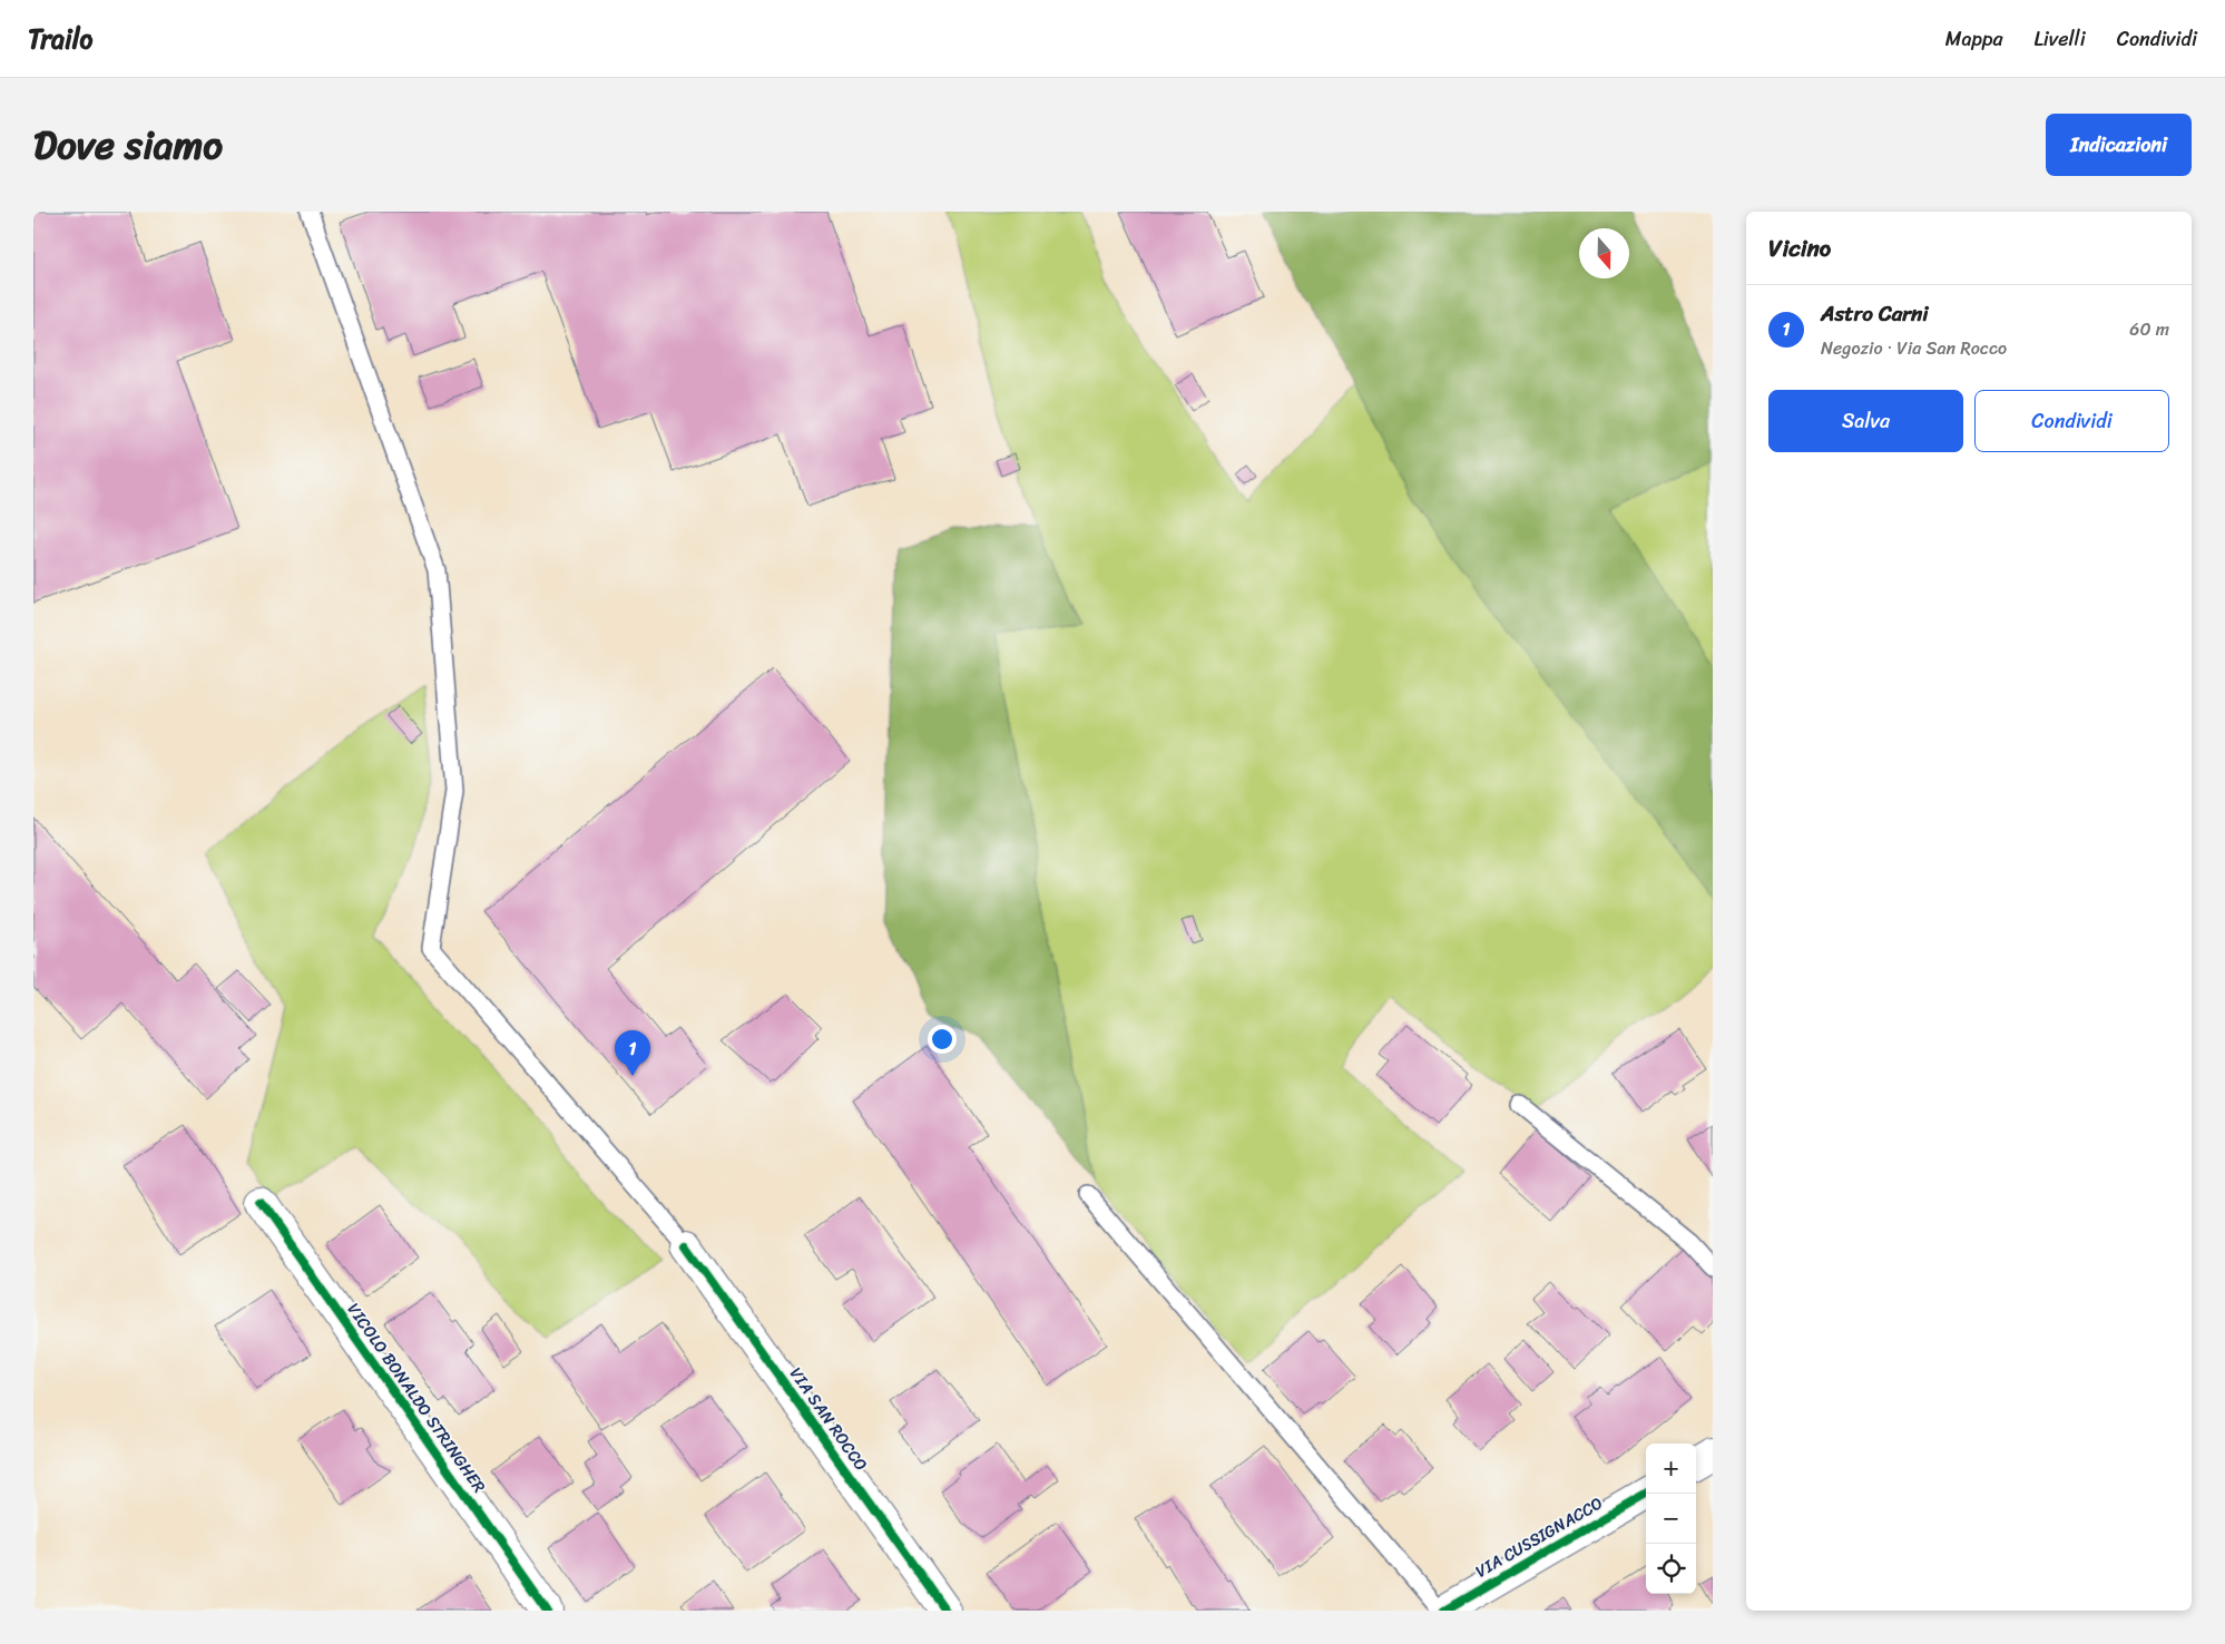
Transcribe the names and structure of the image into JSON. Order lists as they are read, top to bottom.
{
  "streets": {
    "street": ["VICOLO BONALDO STRINGHER", "VIA SAN ROCCO", "VIA CUSSIGNACCO"]
  },
  "north": "bottom",
  "page": {
    "header": "Trailo",
    "nav": ["Mappa", "Livelli", "Condividi"],
    "title": "Dove siamo",
    "buttons": [
      "Indicazioni",
      ["Salva", "Condividi"]
    ],
    "heading": "Vicino",
    "list": [
      {
        "mark": "1",
        "name": "Astro Carni",
        "note": "Negozio · Via San Rocco",
        "value": "60 m"
      }
    ],
    "pins": "1",
    "map_buttons": ["+", "−"]
  }
}
